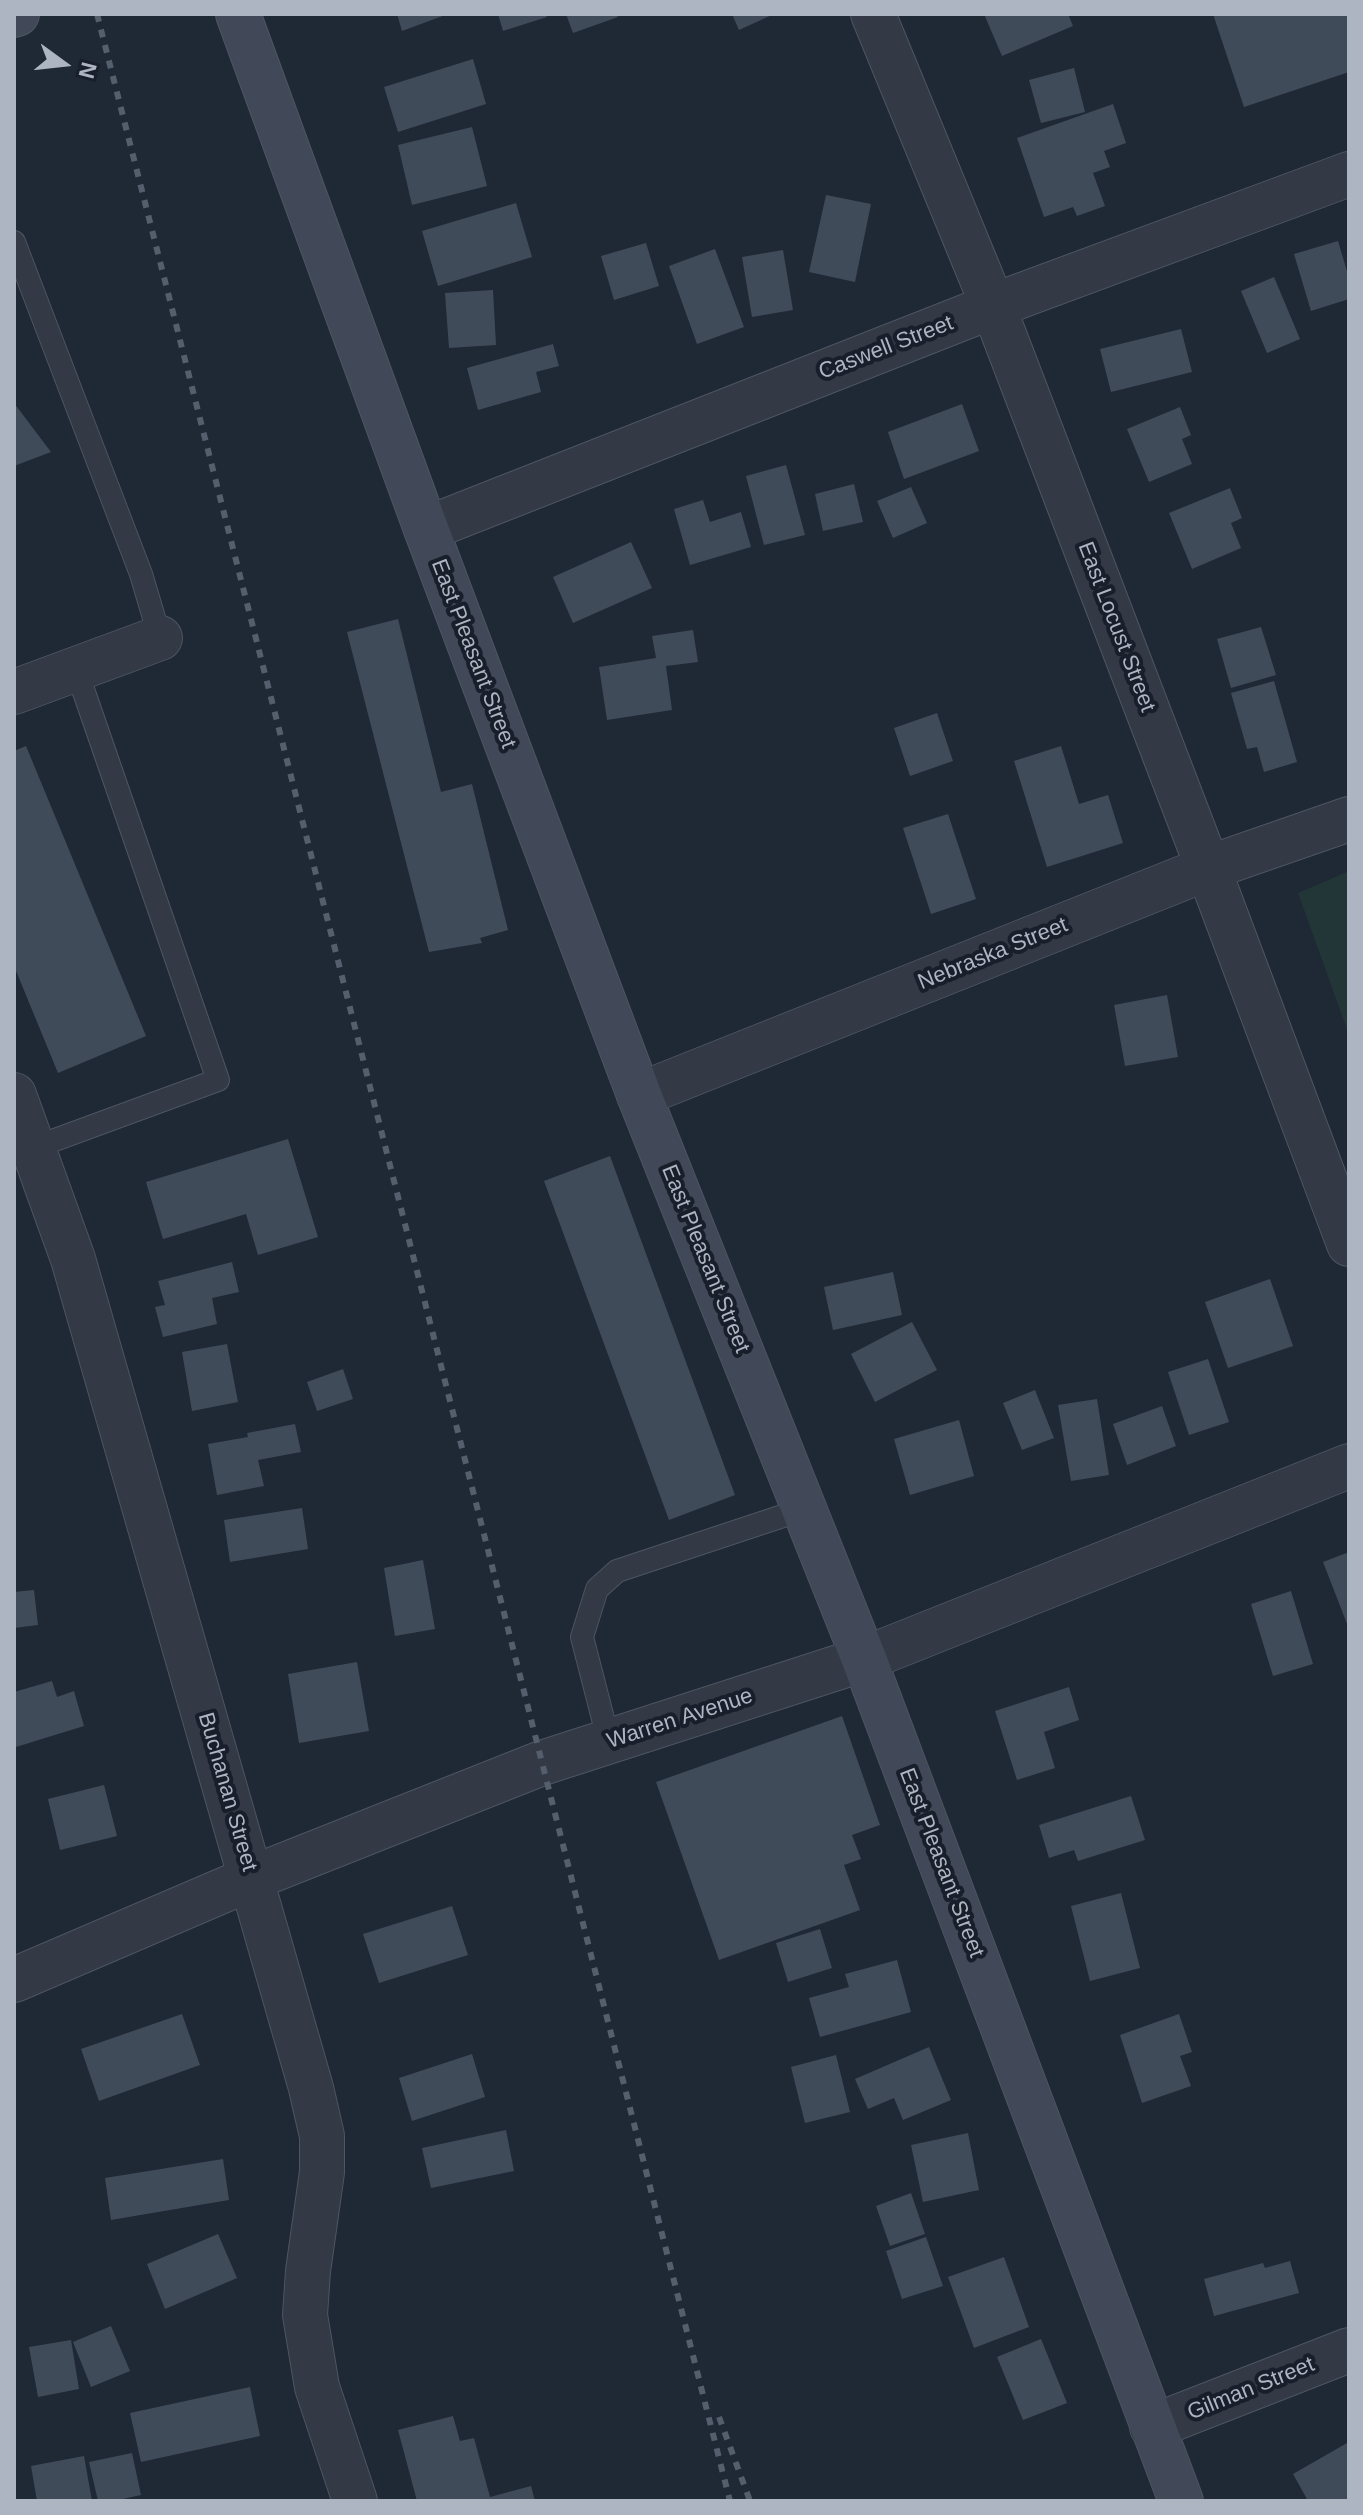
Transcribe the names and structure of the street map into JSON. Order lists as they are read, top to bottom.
{
  "streets": {
    "main road": ["East Pleasant Street"],
    "street": [
      "Caswell Street",
      "East Locust Street",
      "Nebraska Street",
      "Warren Avenue",
      "Buchanan Street",
      "Gilman Street"
    ]
  },
  "crossings": [
    ["Caswell Street", "East Locust Street"],
    ["Caswell Street", "East Pleasant Street"],
    ["East Locust Street", "Nebraska Street"],
    ["East Pleasant Street", "Nebraska Street"],
    ["East Pleasant Street", "Warren Avenue"],
    ["East Pleasant Street", "Gilman Street"],
    ["Warren Avenue", "Buchanan Street"]
  ],
  "north": "right"
}
